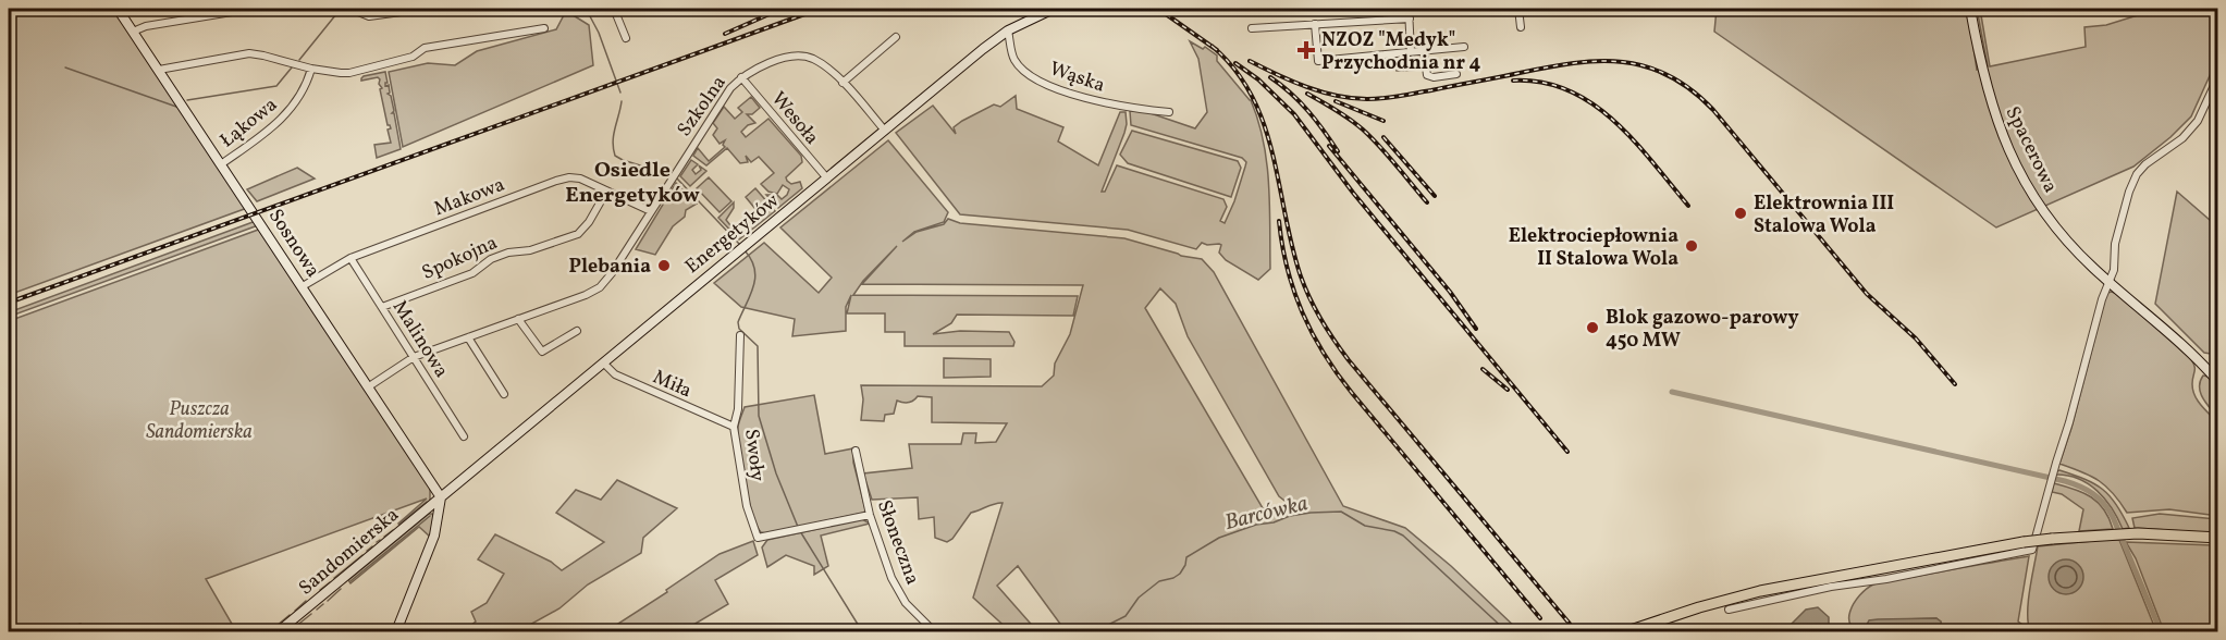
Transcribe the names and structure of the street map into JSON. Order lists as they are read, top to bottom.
{
  "streets": {
    "street": [
      "Wąska",
      "Szkolna",
      "Wesoła",
      "Łąkowa",
      "Spacerowa",
      "Makowa",
      "Energetyków",
      "Sosnowa",
      "Spokojna",
      "Malinowa",
      "Miła",
      "Swoły",
      "Słoneczna",
      "Sandomierska"
    ]
  },
  "crossings": [
    ["Wąska", "Energetyków"],
    ["Szkolna", "Wesoła"],
    ["Szkolna", "Makowa"],
    ["Szkolna", "Energetyków"],
    ["Szkolna", "Sosnowa"],
    ["Szkolna", "Malinowa"],
    ["Wesoła", "Energetyków"],
    ["Łąkowa", "Sosnowa"],
    ["Makowa", "Sosnowa"],
    ["Makowa", "Spokojna"],
    ["Makowa", "Malinowa"],
    ["Energetyków", "Sosnowa"],
    ["Energetyków", "Miła"],
    ["Energetyków", "Sandomierska"],
    ["Sosnowa", "Sandomierska"],
    ["Spokojna", "Malinowa"],
    ["Miła", "Swoły"],
    ["Swoły", "Słoneczna"]
  ],
  "districts": ["Osiedle Energetyków"],
  "water": ["Barcówka"],
  "parks": ["Puszcza Sandomierska"],
  "places": {
    "health": ["NZOZ \"Medyk\" Przychodnia nr 4"],
    "other": [
      "Elektrownia III Stalowa Wola",
      "Elektrociepłownia II Stalowa Wola",
      "Plebania",
      "Blok gazowo-parowy 450 MW"
    ]
  }
}
